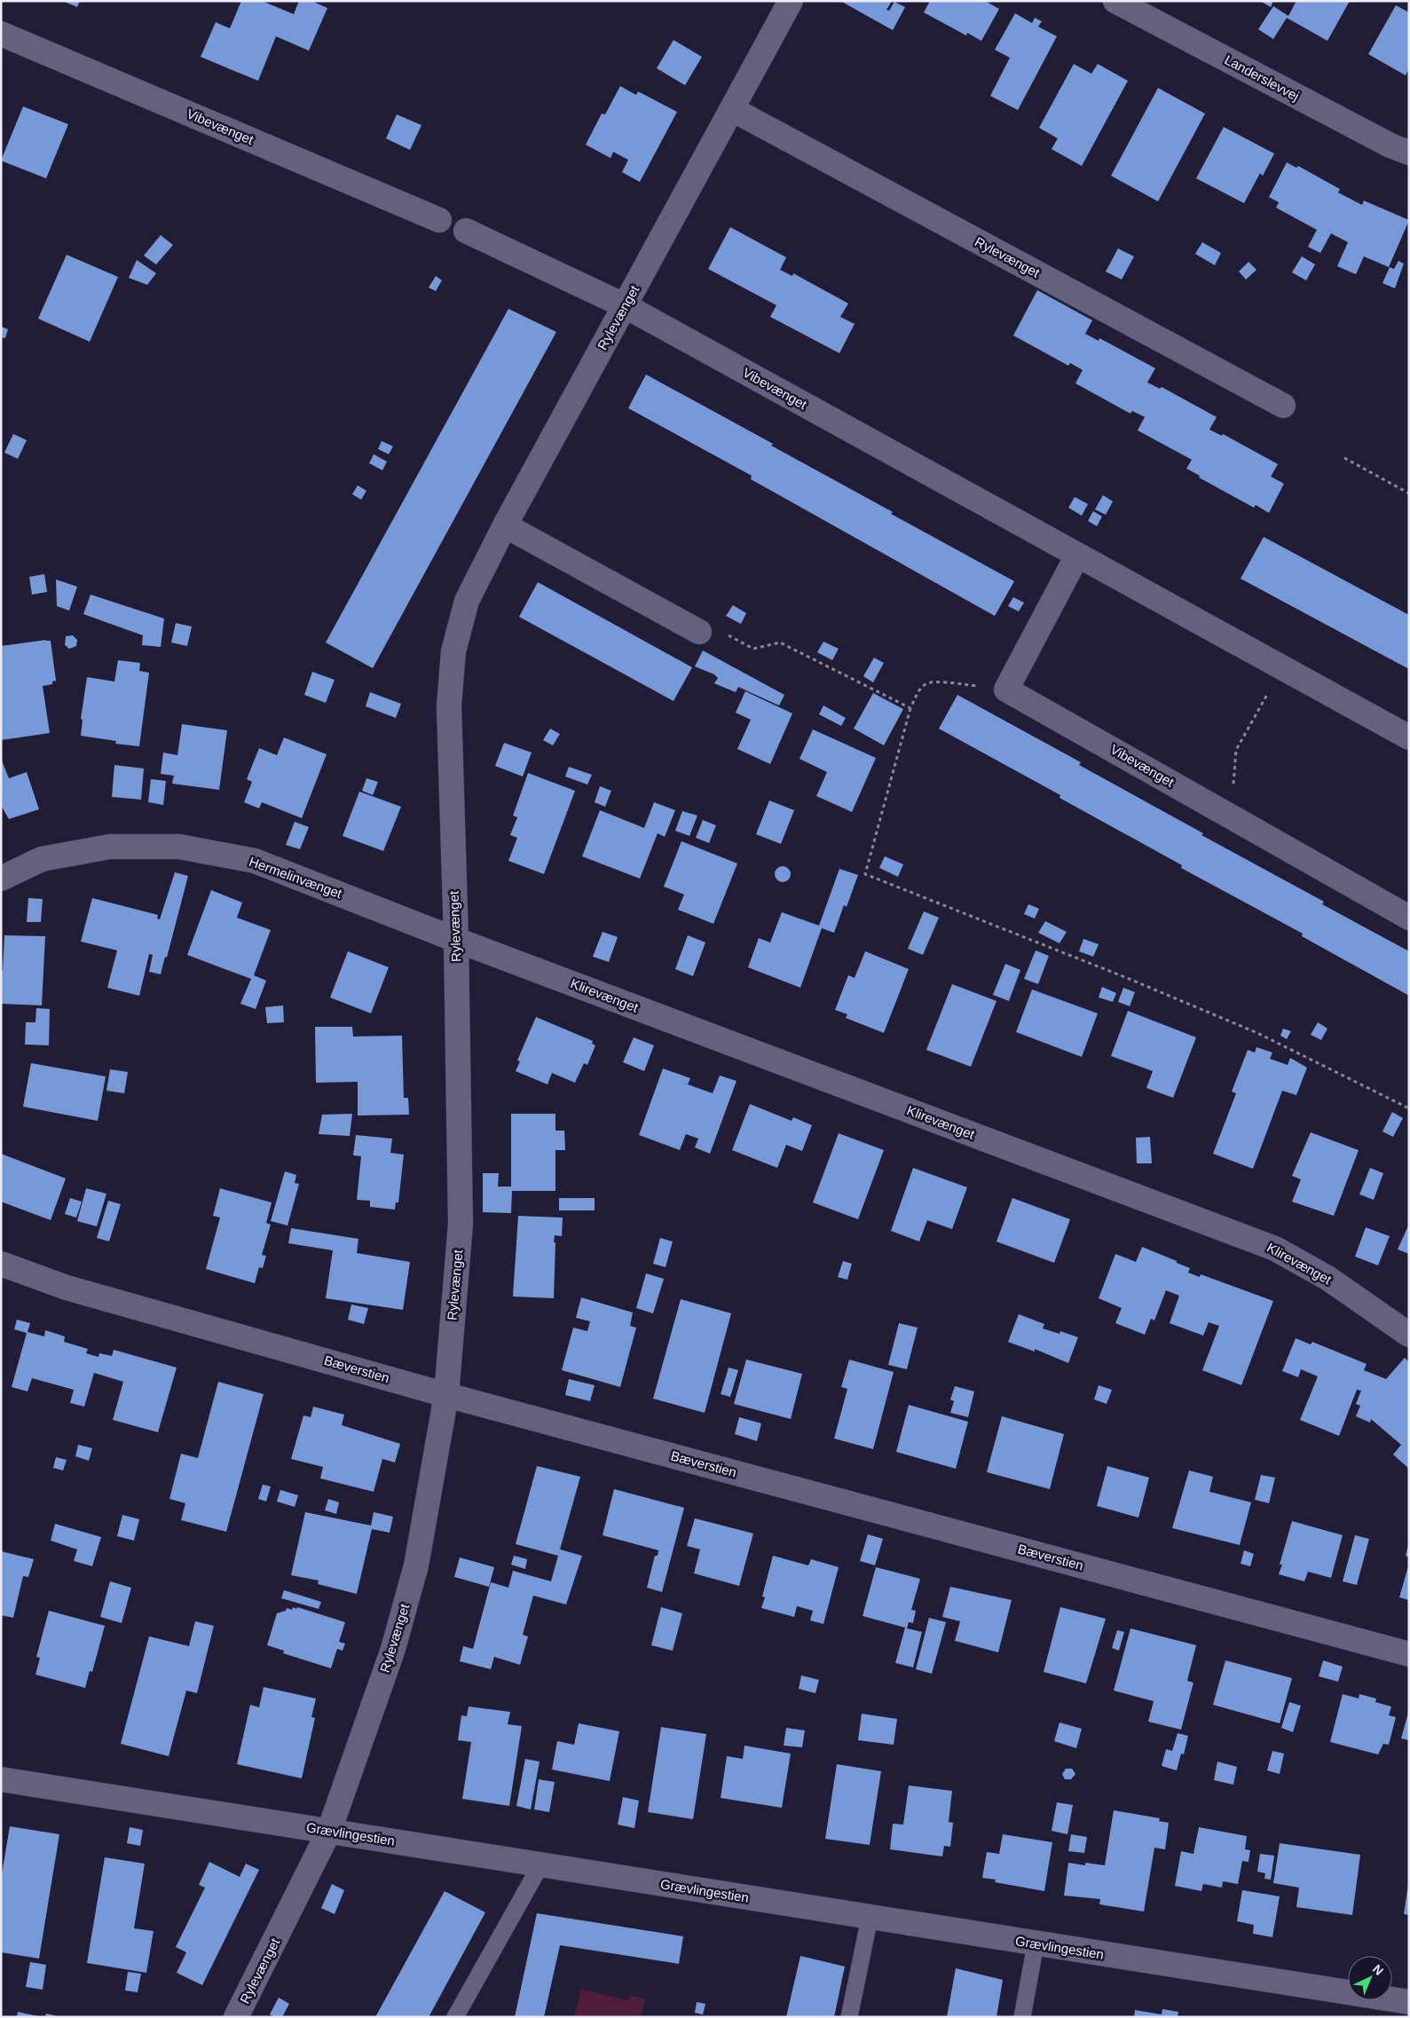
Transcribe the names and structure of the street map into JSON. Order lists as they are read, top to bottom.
{
  "streets": {
    "street": [
      "Landerslevvej",
      "Vibevænget",
      "Rylevænget",
      "Hermelinvænget",
      "Klirevænget",
      "Bæverstien",
      "Grævlingestien"
    ]
  },
  "crossings": [
    ["Vibevænget", "Rylevænget"],
    ["Rylevænget", "Hermelinvænget"],
    ["Rylevænget", "Klirevænget"],
    ["Rylevænget", "Bæverstien"],
    ["Rylevænget", "Grævlingestien"],
    ["Hermelinvænget", "Klirevænget"]
  ],
  "north": "top right"
}
